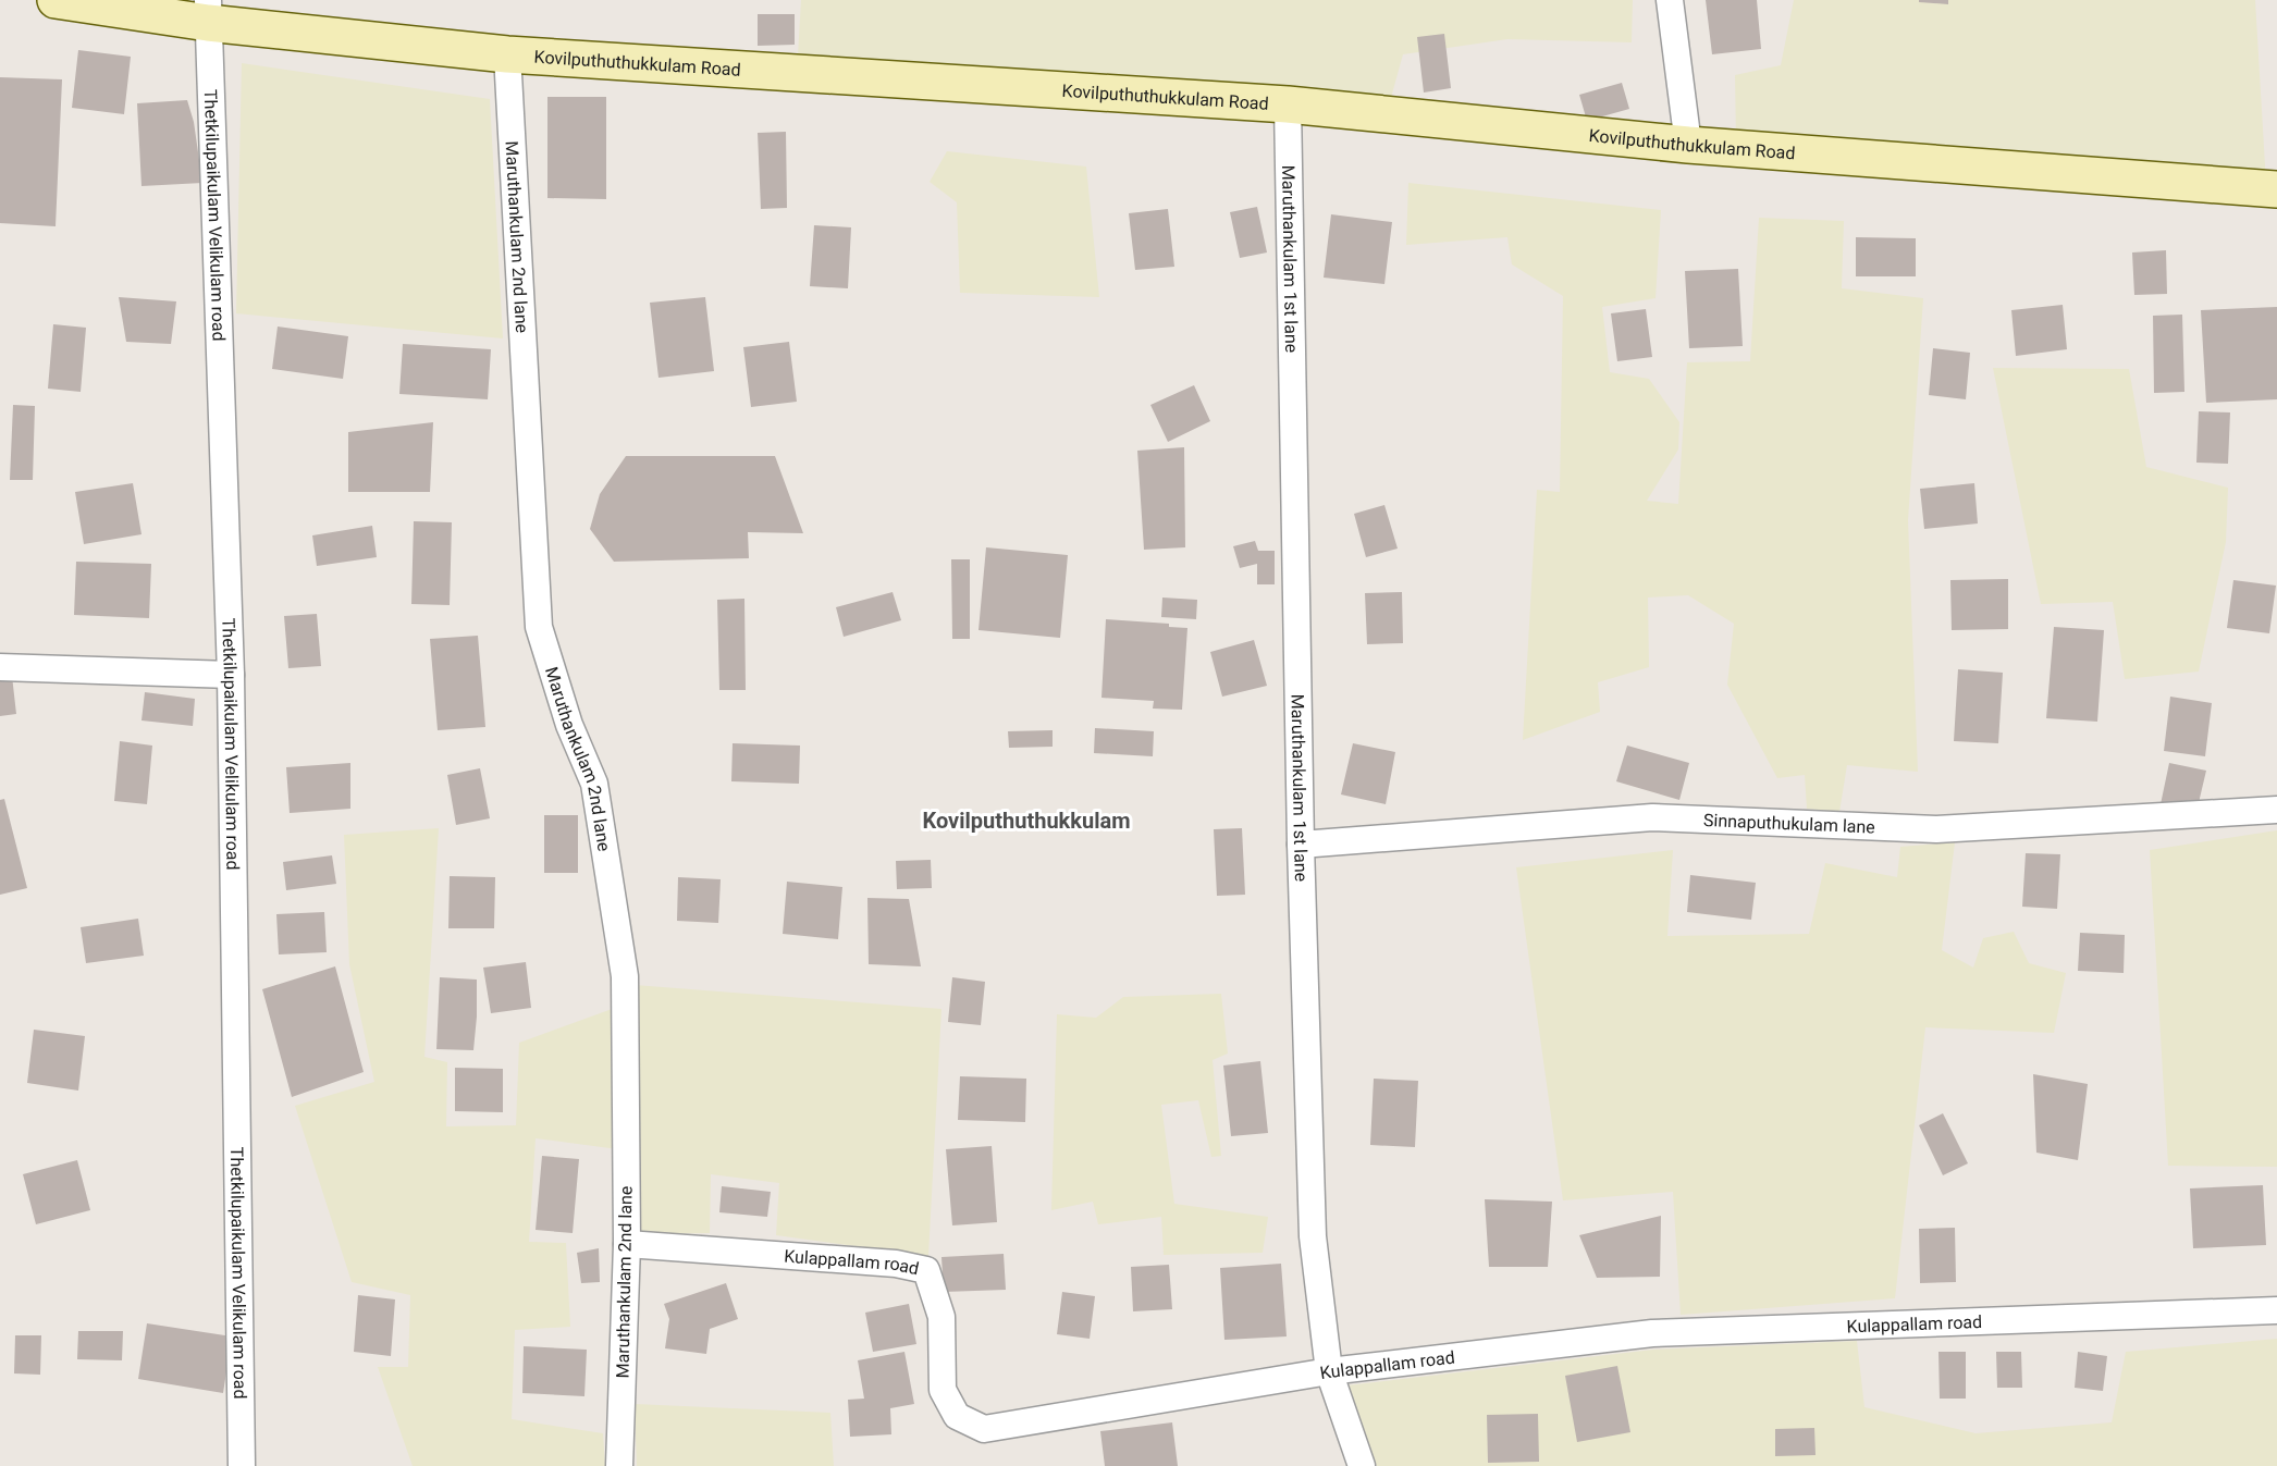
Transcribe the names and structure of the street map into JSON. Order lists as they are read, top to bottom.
{
  "streets": {
    "street": [
      "Kovilputhuthukkulam Road",
      "Thetkilupaikulam Velikulam road",
      "Maruthankulam 2nd lane",
      "Maruthankulam 1st lane",
      "Sinnaputhukulam lane",
      "Kulappallam road"
    ]
  },
  "crossings": [
    ["Kovilputhuthukkulam Road", "Thetkilupaikulam Velikulam road"],
    ["Kovilputhuthukkulam Road", "Maruthankulam 2nd lane"],
    ["Kovilputhuthukkulam Road", "Maruthankulam 1st lane"],
    ["Maruthankulam 2nd lane", "Kulappallam road"],
    ["Maruthankulam 1st lane", "Sinnaputhukulam lane"],
    ["Maruthankulam 1st lane", "Kulappallam road"]
  ],
  "districts": ["Kovilputhuthukkulam"]
}
